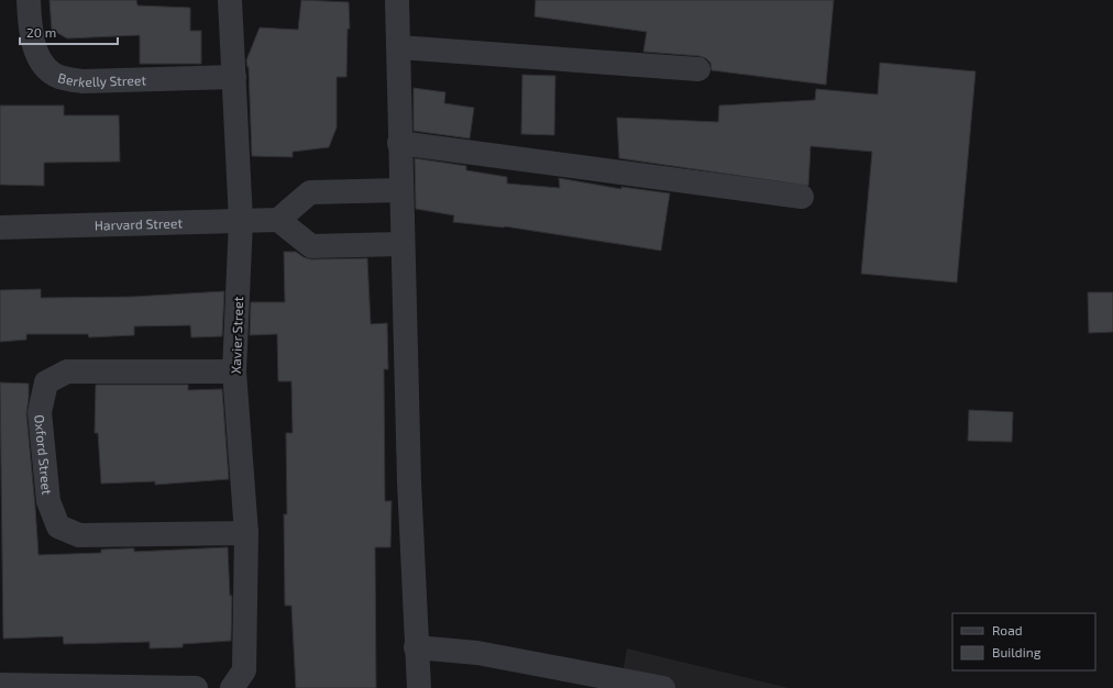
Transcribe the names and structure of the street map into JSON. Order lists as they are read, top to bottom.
{
  "streets": {
    "street": [
      "Berkelly Street",
      "Harvard Street",
      "Xavier Street",
      "Oxford Street"
    ]
  },
  "crossings": [
    ["Berkelly Street", "Xavier Street"],
    ["Harvard Street", "Xavier Street"],
    ["Xavier Street", "Oxford Street"]
  ],
  "legend": ["Road", "Building"],
  "scale_bar": "20 m"
}
